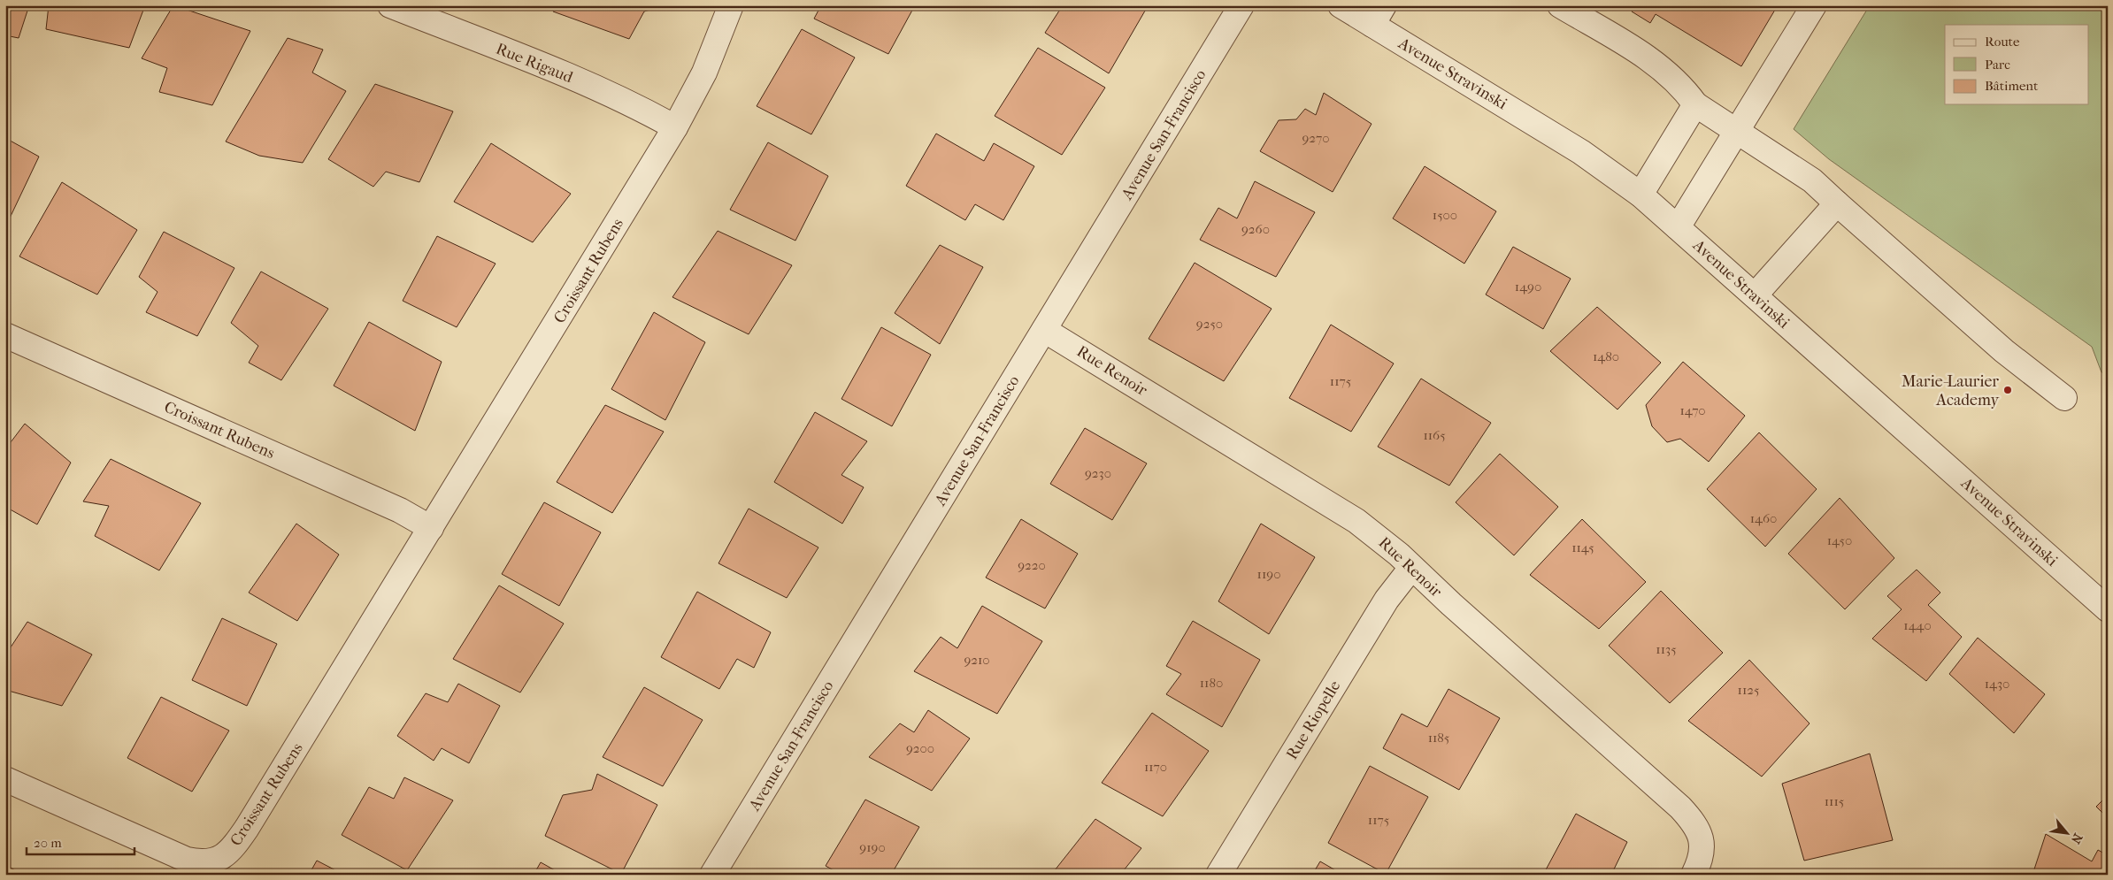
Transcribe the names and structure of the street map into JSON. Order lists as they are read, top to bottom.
{
  "streets": {
    "street": [
      "Rue Rigaud",
      "Avenue Stravinski",
      "Avenue San-Francisco",
      "Croissant Rubens",
      "Rue Renoir",
      "Rue Riopelle"
    ]
  },
  "crossings": [
    ["Rue Rigaud", "Croissant Rubens"],
    ["Avenue San-Francisco", "Rue Renoir"],
    ["Rue Renoir", "Rue Riopelle"]
  ],
  "places": ["Marie-Laurier Academy"],
  "house_numbers": [
    "9270",
    "1500",
    "9260",
    "1490",
    "9250",
    "1480",
    "1175",
    "1470",
    "1165",
    "9230",
    "1460",
    "1450",
    "1145",
    "9220",
    "1190",
    "1440",
    "1135",
    "9210",
    "1180",
    "1430",
    "1125",
    "1185",
    "9200",
    "1170",
    "1115",
    "1175",
    "9190"
  ],
  "legend": ["Route", "Parc", "Bâtiment"],
  "scale_bar": "20 m",
  "north": "bottom right"
}
